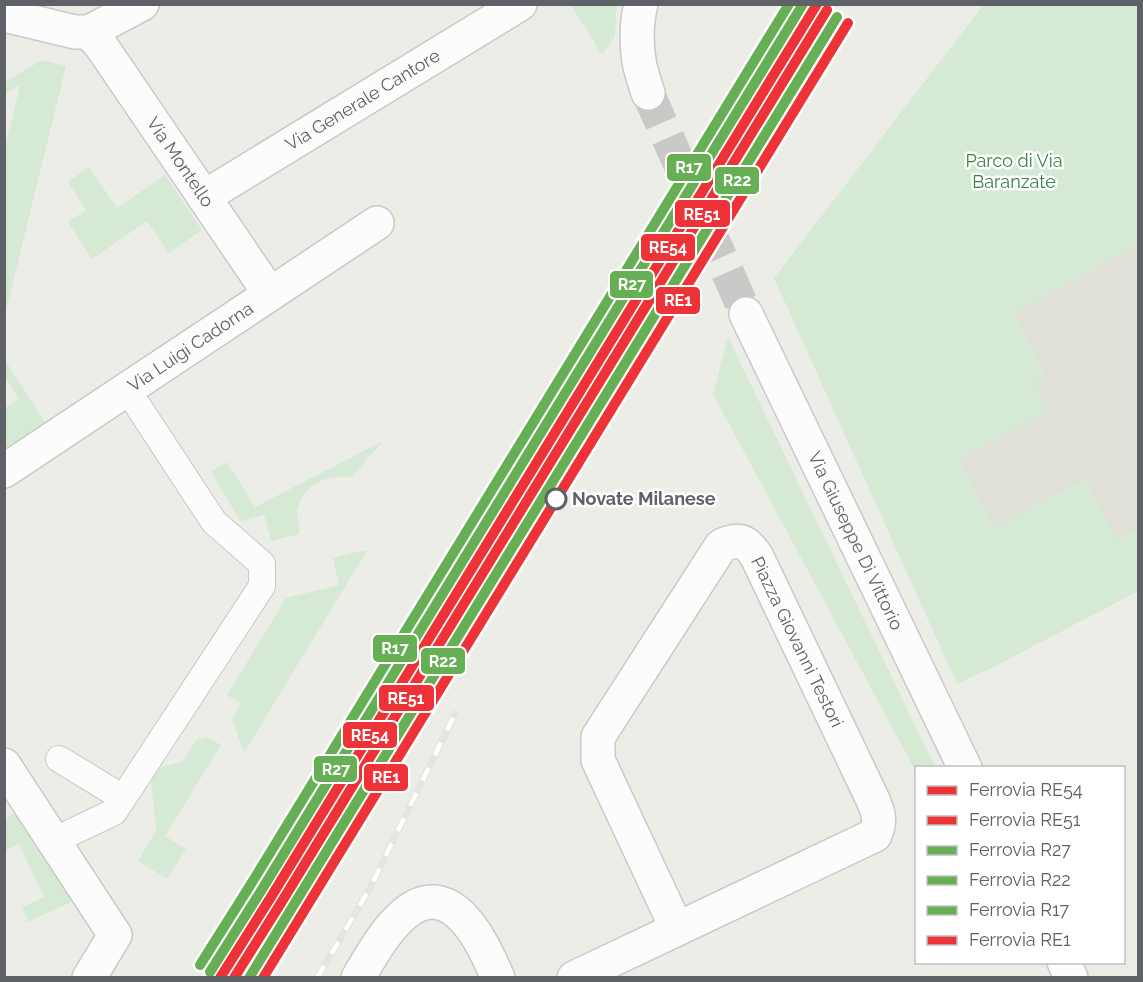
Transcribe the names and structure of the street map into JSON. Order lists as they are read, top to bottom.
{
  "streets": {
    "street": [
      "Via Generale Cantore",
      "Via Montello",
      "Via Luigi Cadorna",
      "Via Giuseppe Di Vittorio",
      "Piazza Giovanni Testori"
    ]
  },
  "crossings": [
    ["Via Generale Cantore", "Via Montello"],
    ["Via Montello", "Via Luigi Cadorna"]
  ],
  "parks": ["Parco di Via Baranzate"],
  "places": ["Novate Milanese"],
  "lines": [
    "rail line RE54",
    "rail line R27",
    "rail line R17",
    "rail line RE51",
    "rail line R22",
    "rail line RE1"
  ],
  "legend": [
    "Ferrovia RE54",
    "Ferrovia RE51",
    "Ferrovia R27",
    "Ferrovia R22",
    "Ferrovia R17",
    "Ferrovia RE1"
  ]
}
